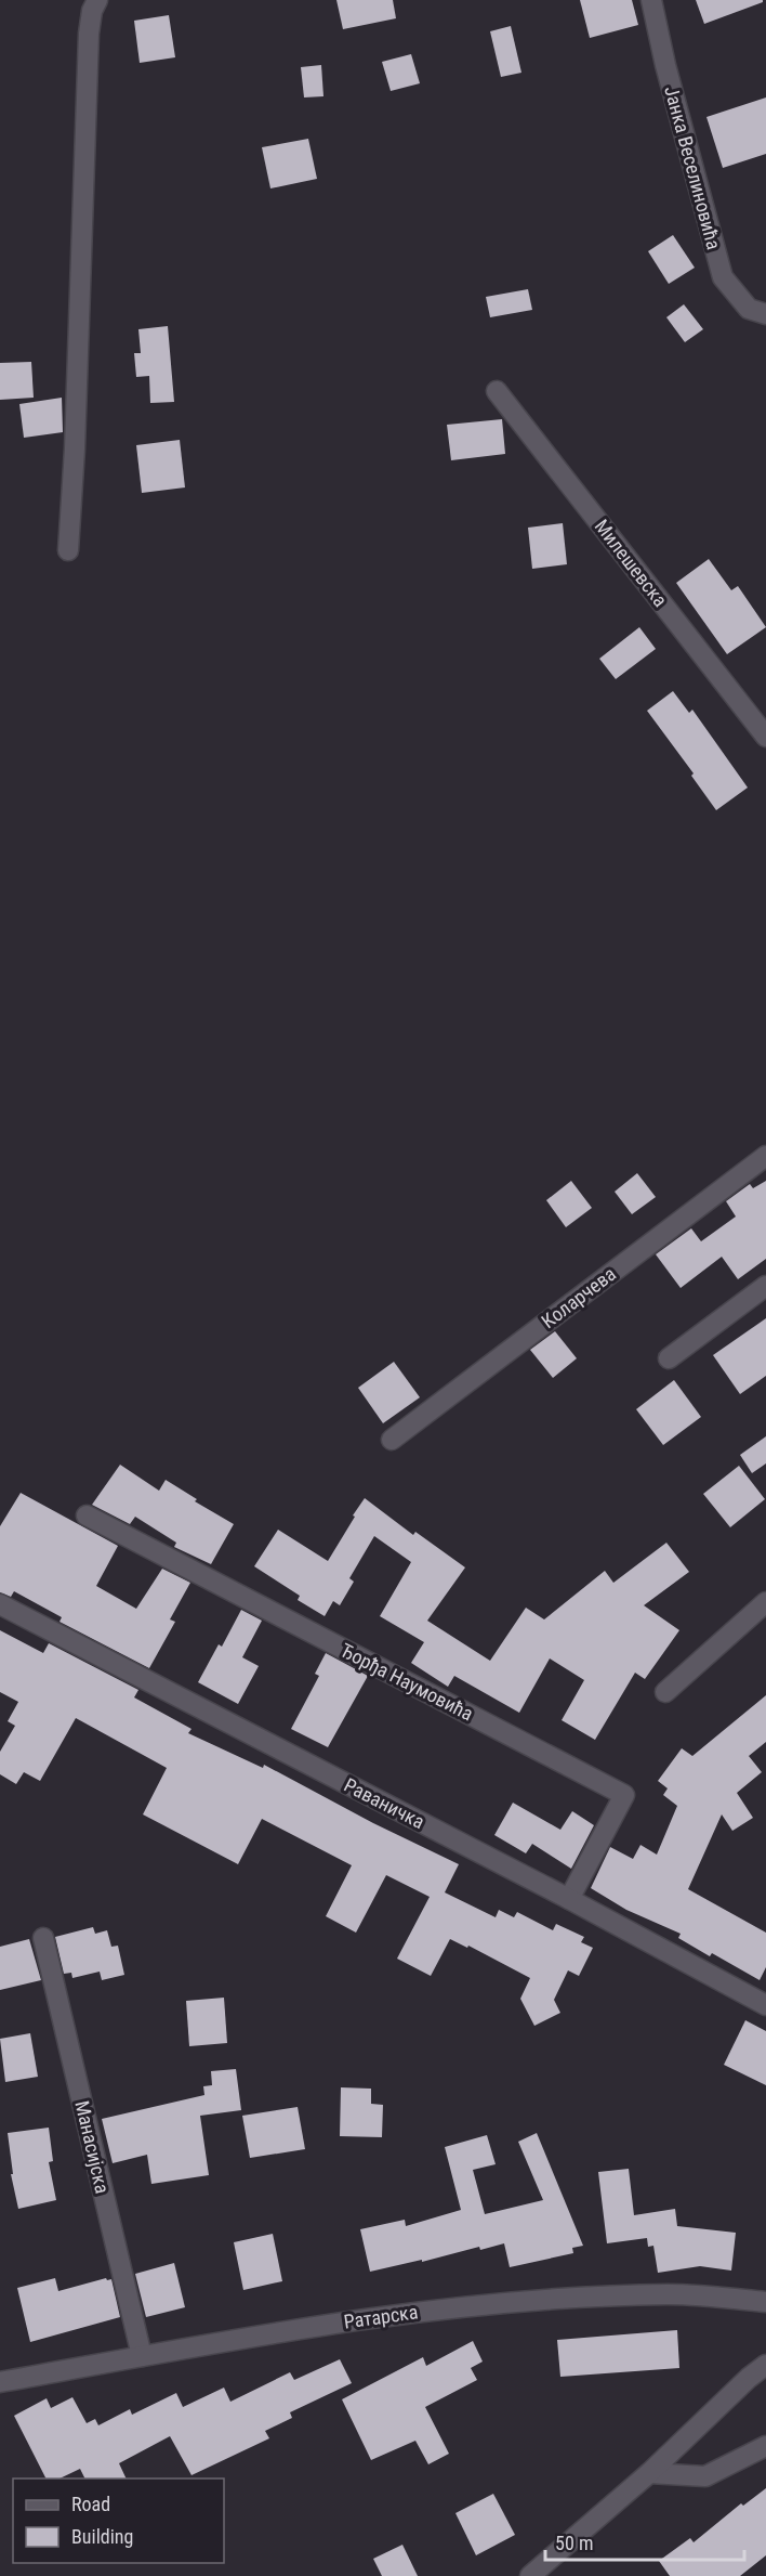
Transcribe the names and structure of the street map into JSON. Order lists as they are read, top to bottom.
{
  "streets": {
    "street": [
      "Јанка Веселиновића",
      "Милешевска",
      "Коларчева",
      "Ђорђа Наумовића",
      "Раваничка",
      "Манасијска",
      "Ратарска"
    ]
  },
  "crossings": [
    ["Ђорђа Наумовића", "Раваничка"],
    ["Манасијска", "Ратарска"]
  ],
  "legend": ["Road", "Building"],
  "scale_bar": "50 m"
}
